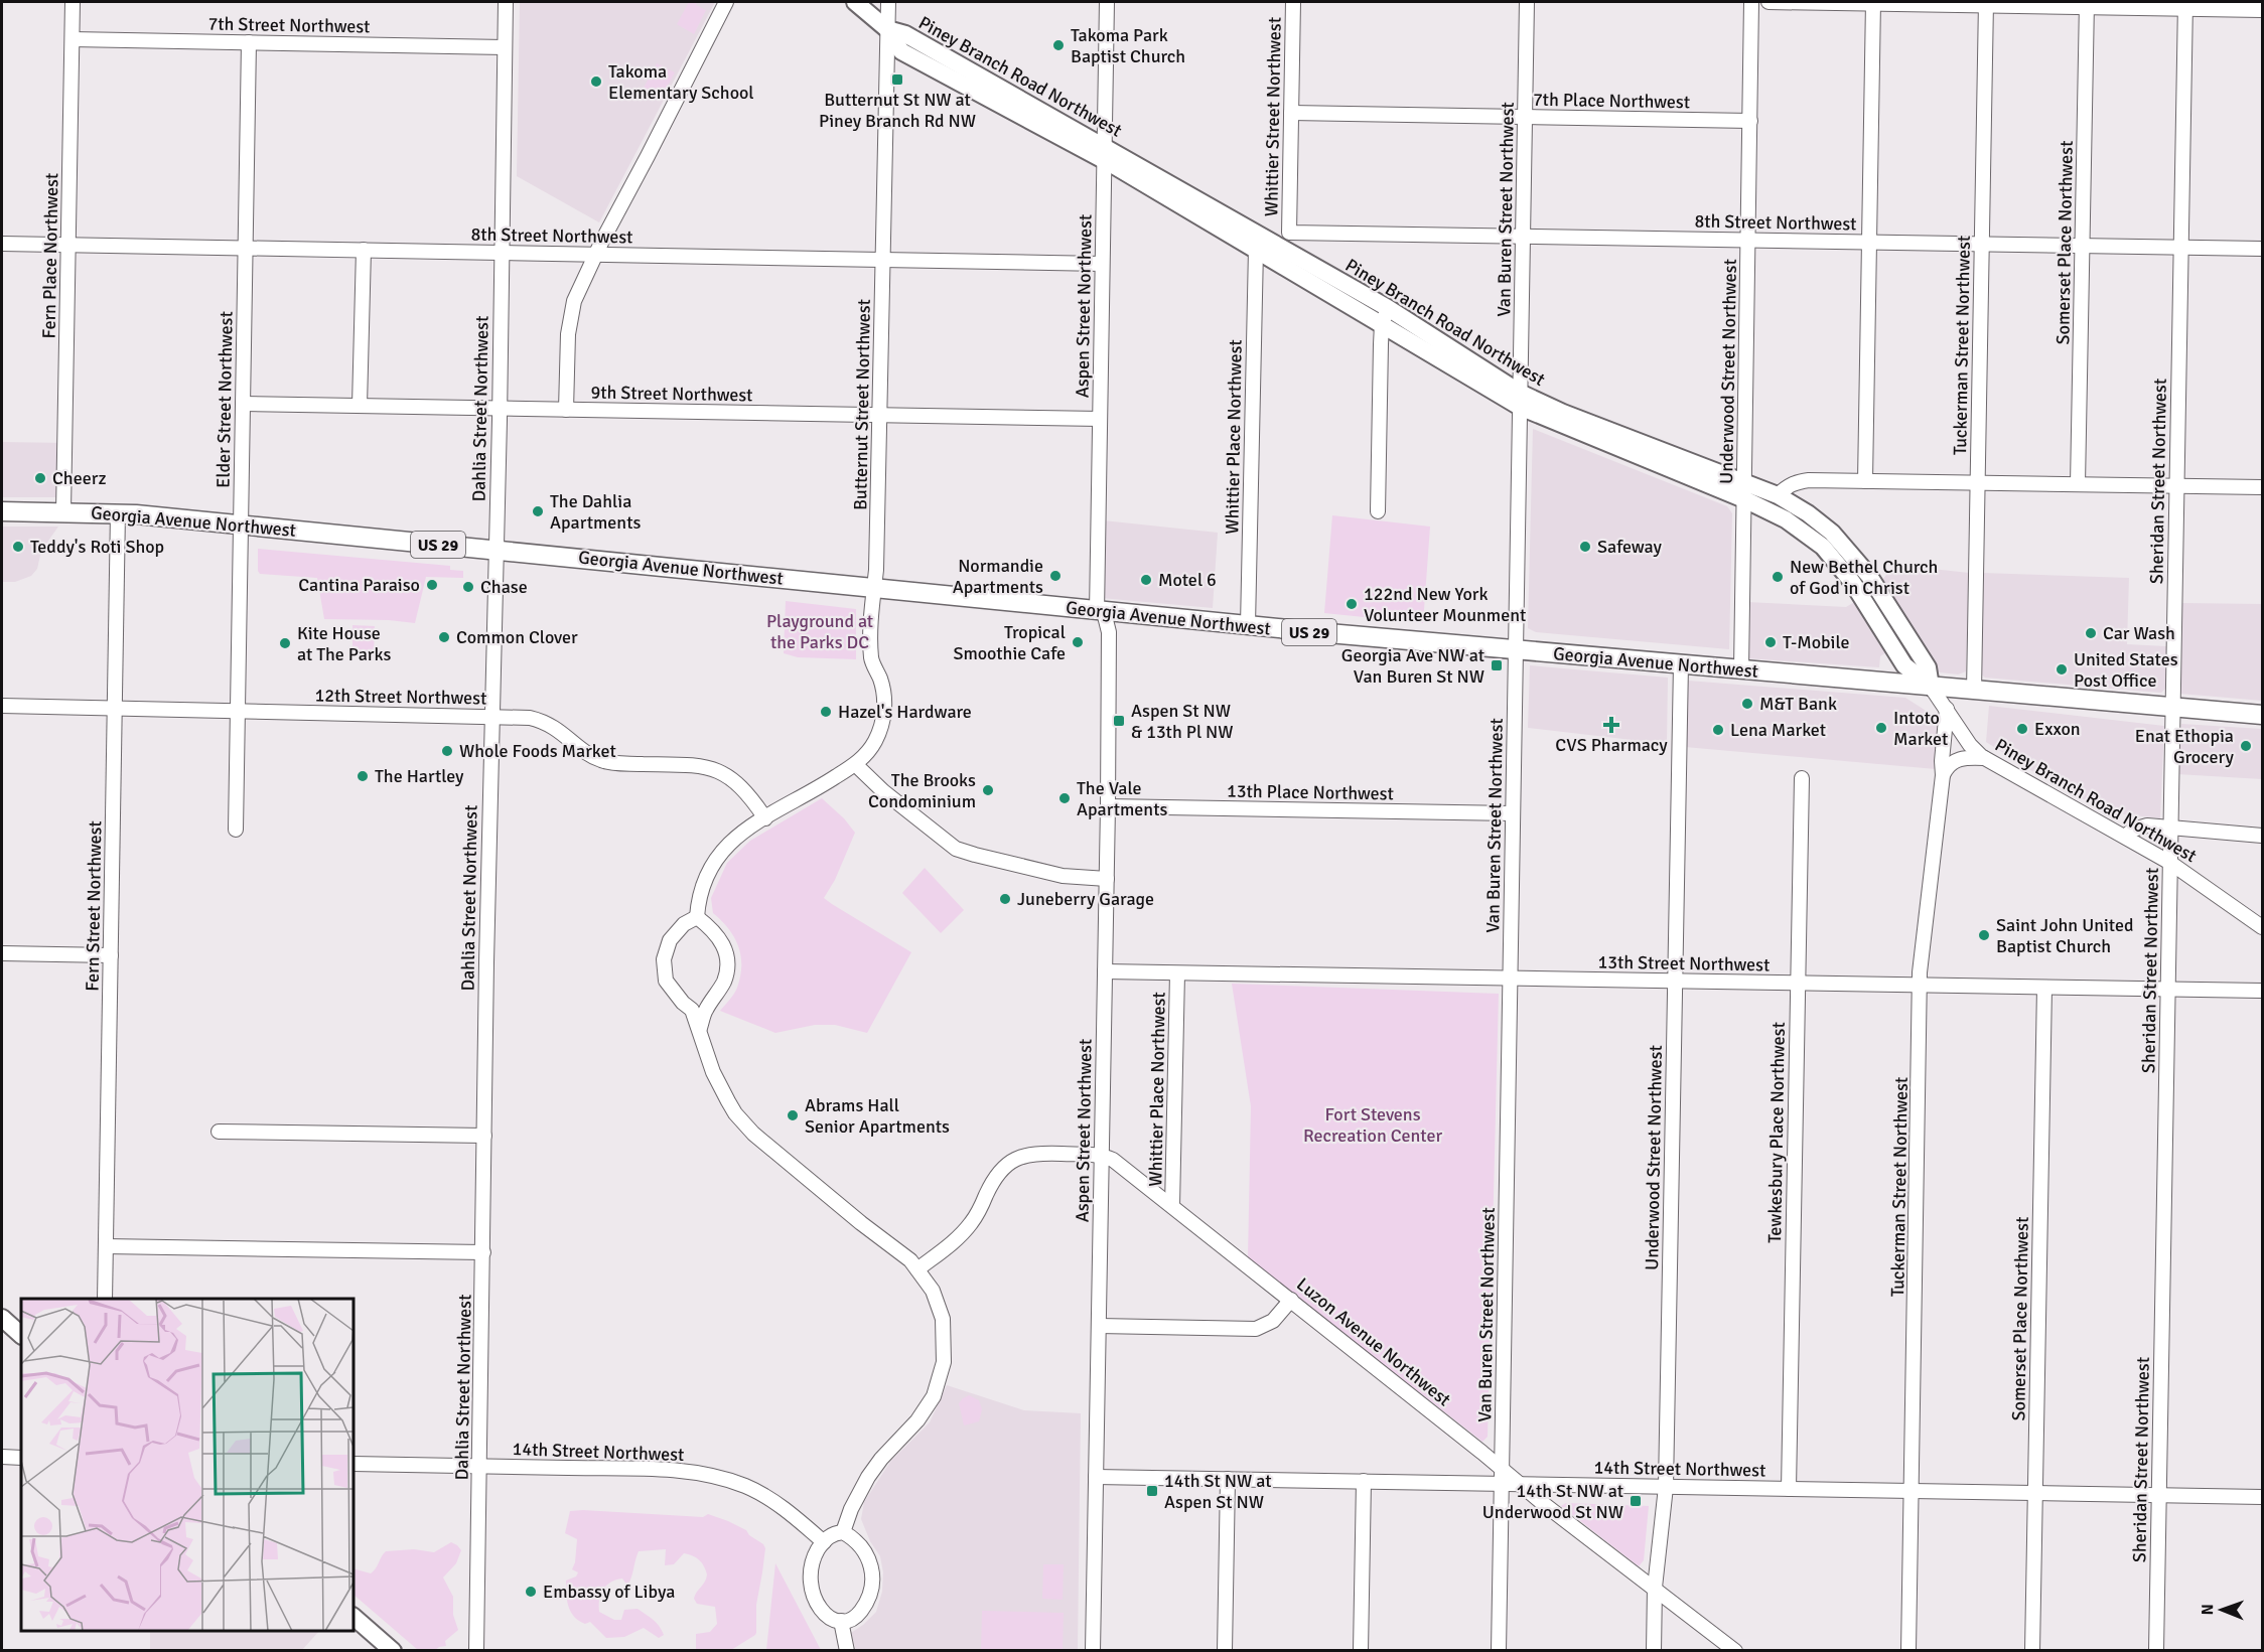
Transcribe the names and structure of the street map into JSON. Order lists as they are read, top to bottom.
{
  "streets": {
    "highway": ["Georgia Avenue Northwest", "US 29"],
    "main road": ["Piney Branch Road Northwest"],
    "street": [
      "7th Street Northwest",
      "7th Place Northwest",
      "Whittier Street Northwest",
      "Van Buren Street Northwest",
      "8th Street Northwest",
      "Somerset Place Northwest",
      "Fern Place Northwest",
      "Aspen Street Northwest",
      "Tuckerman Street Northwest",
      "Underwood Street Northwest",
      "9th Street Northwest",
      "Elder Street Northwest",
      "Butternut Street Northwest",
      "Dahlia Street Northwest",
      "Whittier Place Northwest",
      "Sheridan Street Northwest",
      "12th Street Northwest",
      "13th Place Northwest",
      "Fern Street Northwest",
      "13th Street Northwest",
      "Tewkesbury Place Northwest",
      "Luzon Avenue Northwest",
      "14th Street Northwest"
    ]
  },
  "crossings": [
    ["7th Street Northwest", "Fern Place Northwest"],
    ["7th Street Northwest", "Elder Street Northwest"],
    ["7th Street Northwest", "Dahlia Street Northwest"],
    ["Piney Branch Road Northwest", "Van Buren Street Northwest"],
    ["Piney Branch Road Northwest", "Aspen Street Northwest"],
    ["Piney Branch Road Northwest", "Tuckerman Street Northwest"],
    ["Piney Branch Road Northwest", "Underwood Street Northwest"],
    ["Piney Branch Road Northwest", "Butternut Street Northwest"],
    ["Piney Branch Road Northwest", "Whittier Place Northwest"],
    ["Piney Branch Road Northwest", "Sheridan Street Northwest"],
    ["Piney Branch Road Northwest", "Georgia Avenue Northwest"],
    ["7th Place Northwest", "Whittier Street Northwest"],
    ["7th Place Northwest", "Van Buren Street Northwest"],
    ["7th Place Northwest", "Underwood Street Northwest"],
    ["Whittier Street Northwest", "8th Street Northwest"],
    ["Van Buren Street Northwest", "8th Street Northwest"],
    ["Van Buren Street Northwest", "Georgia Avenue Northwest"],
    ["Van Buren Street Northwest", "13th Place Northwest"],
    ["Van Buren Street Northwest", "13th Street Northwest"],
    ["Van Buren Street Northwest", "Luzon Avenue Northwest"],
    ["8th Street Northwest", "Somerset Place Northwest"],
    ["8th Street Northwest", "Fern Place Northwest"],
    ["8th Street Northwest", "Aspen Street Northwest"],
    ["8th Street Northwest", "Tuckerman Street Northwest"],
    ["8th Street Northwest", "Underwood Street Northwest"],
    ["8th Street Northwest", "Elder Street Northwest"],
    ["8th Street Northwest", "Butternut Street Northwest"],
    ["8th Street Northwest", "Dahlia Street Northwest"],
    ["8th Street Northwest", "Sheridan Street Northwest"],
    ["Somerset Place Northwest", "13th Street Northwest"],
    ["Somerset Place Northwest", "14th Street Northwest"],
    ["Fern Place Northwest", "Georgia Avenue Northwest"],
    ["Aspen Street Northwest", "9th Street Northwest"],
    ["Aspen Street Northwest", "Georgia Avenue Northwest"],
    ["Aspen Street Northwest", "13th Place Northwest"],
    ["Aspen Street Northwest", "13th Street Northwest"],
    ["Aspen Street Northwest", "Luzon Avenue Northwest"],
    ["Tuckerman Street Northwest", "Georgia Avenue Northwest"],
    ["Tuckerman Street Northwest", "13th Street Northwest"],
    ["Tuckerman Street Northwest", "14th Street Northwest"],
    ["Underwood Street Northwest", "Georgia Avenue Northwest"],
    ["Underwood Street Northwest", "13th Street Northwest"],
    ["Underwood Street Northwest", "Luzon Avenue Northwest"],
    ["Underwood Street Northwest", "14th Street Northwest"],
    ["9th Street Northwest", "Elder Street Northwest"],
    ["9th Street Northwest", "Butternut Street Northwest"],
    ["9th Street Northwest", "Dahlia Street Northwest"],
    ["Elder Street Northwest", "Georgia Avenue Northwest"],
    ["Elder Street Northwest", "12th Street Northwest"],
    ["Butternut Street Northwest", "Georgia Avenue Northwest"],
    ["Butternut Street Northwest", "12th Street Northwest"],
    ["Dahlia Street Northwest", "Georgia Avenue Northwest"],
    ["Dahlia Street Northwest", "12th Street Northwest"],
    ["Dahlia Street Northwest", "14th Street Northwest"],
    ["Whittier Place Northwest", "Georgia Avenue Northwest"],
    ["Whittier Place Northwest", "13th Street Northwest"],
    ["Whittier Place Northwest", "Luzon Avenue Northwest"],
    ["Sheridan Street Northwest", "Georgia Avenue Northwest"],
    ["Sheridan Street Northwest", "13th Street Northwest"],
    ["Sheridan Street Northwest", "14th Street Northwest"],
    ["Georgia Avenue Northwest", "Fern Street Northwest"],
    ["12th Street Northwest", "Fern Street Northwest"],
    ["13th Street Northwest", "Tewkesbury Place Northwest"],
    ["Tewkesbury Place Northwest", "14th Street Northwest"],
    ["Luzon Avenue Northwest", "14th Street Northwest"]
  ],
  "parks": ["Playground at the Parks DC", "Fort Stevens Recreation Center"],
  "places": {
    "other": [
      "Takoma Park Baptist Church",
      "Takoma Elementary School",
      "Cheerz",
      "The Dahlia Apartments",
      "Teddy's Roti Shop",
      "Safeway",
      "Normandie Apartments",
      "New Bethel Church of God in Christ",
      "Motel 6",
      "Cantina Paraiso",
      "Chase",
      "122nd New York Volunteer Mounment",
      "Car Wash",
      "Common Clover",
      "Tropical Smoothie Cafe",
      "T-Mobile",
      "Kite House at The Parks",
      "United States Post Office",
      "M&T Bank",
      "Hazel's Hardware",
      "Intoto Market",
      "Exxon",
      "Lena Market",
      "Enat Ethopia Grocery",
      "Whole Foods Market",
      "The Hartley",
      "The Brooks Condominium",
      "The Vale Apartments",
      "Juneberry Garage",
      "Saint John United Baptist Church",
      "Abrams Hall Senior Apartments",
      "Embassy of Libya"
    ],
    "transit": [
      "Butternut St NW at Piney Branch Rd NW",
      "Georgia Ave NW at Van Buren St NW",
      "Aspen St NW & 13th Pl NW",
      "14th St NW at Aspen St NW",
      "14th St NW at Underwood St NW"
    ],
    "health": ["CVS Pharmacy"]
  },
  "north": "left"
}
